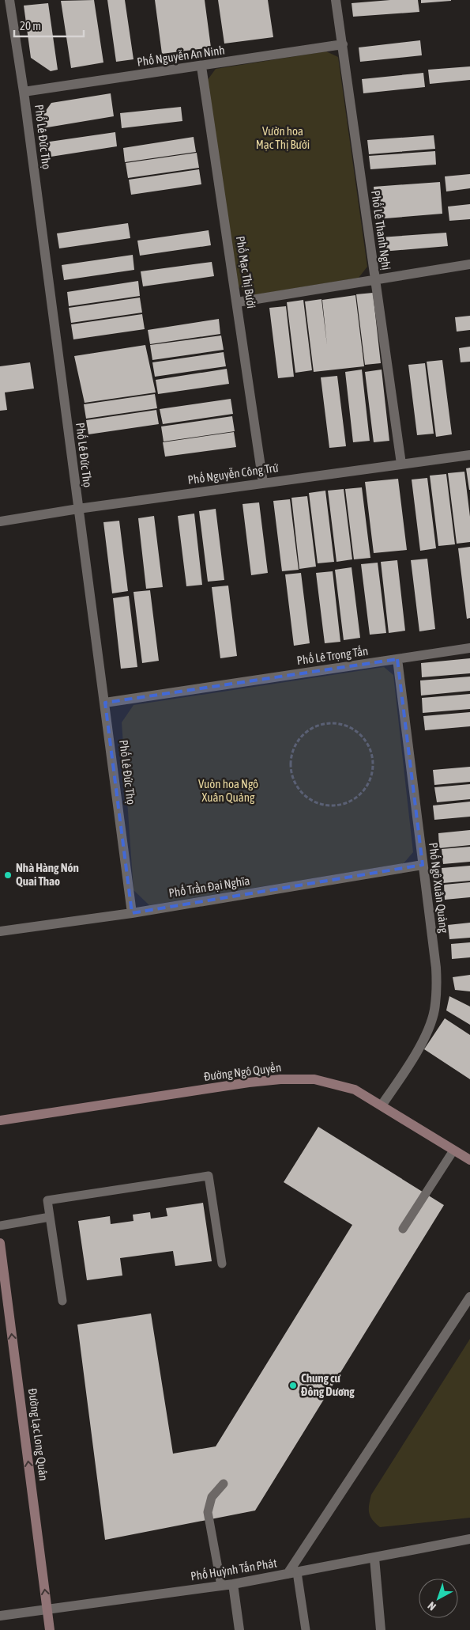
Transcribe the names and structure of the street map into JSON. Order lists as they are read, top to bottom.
{
  "streets": {
    "street": [
      "Phố Nguyễn An Ninh",
      "Phố Lê Đức Thọ",
      "Phố Lê Thanh Nghị",
      "Phố Mạc Thị Bưởi",
      "Phố Nguyễn Công Trứ",
      "Phố Lê Trọng Tấn",
      "Phố Trần Đại Nghĩa",
      "Phố Ngô Xuân Quảng",
      "Đường Ngô Quyền",
      "Đường Lạc Long Quân",
      "Phố Huỳnh Tấn Phát"
    ]
  },
  "crossings": [
    ["Phố Nguyễn An Ninh", "Phố Lê Đức Thọ"],
    ["Phố Nguyễn An Ninh", "Phố Lê Thanh Nghị"],
    ["Phố Nguyễn An Ninh", "Phố Mạc Thị Bưởi"],
    ["Phố Lê Đức Thọ", "Phố Nguyễn Công Trứ"],
    ["Phố Lê Đức Thọ", "Phố Lê Trọng Tấn"],
    ["Phố Lê Đức Thọ", "Phố Trần Đại Nghĩa"],
    ["Phố Lê Thanh Nghị", "Phố Nguyễn Công Trứ"],
    ["Phố Mạc Thị Bưởi", "Phố Nguyễn Công Trứ"],
    ["Phố Lê Trọng Tấn", "Phố Ngô Xuân Quảng"],
    ["Phố Trần Đại Nghĩa", "Phố Ngô Xuân Quảng"],
    ["Phố Ngô Xuân Quảng", "Đường Ngô Quyền"],
    ["Đường Lạc Long Quân", "Phố Huỳnh Tấn Phát"]
  ],
  "one_way": ["Đường Lạc Long Quân"],
  "parks": ["Vườn hoa Mạc Thị Bưởi", "Vuòn hoa Ngô Xuân Quảng"],
  "places": ["Nhà Hàng Nón Quai Thao", "Chung cư Đông Dương"],
  "scale_bar": "20 m",
  "north": "bottom left"
}
